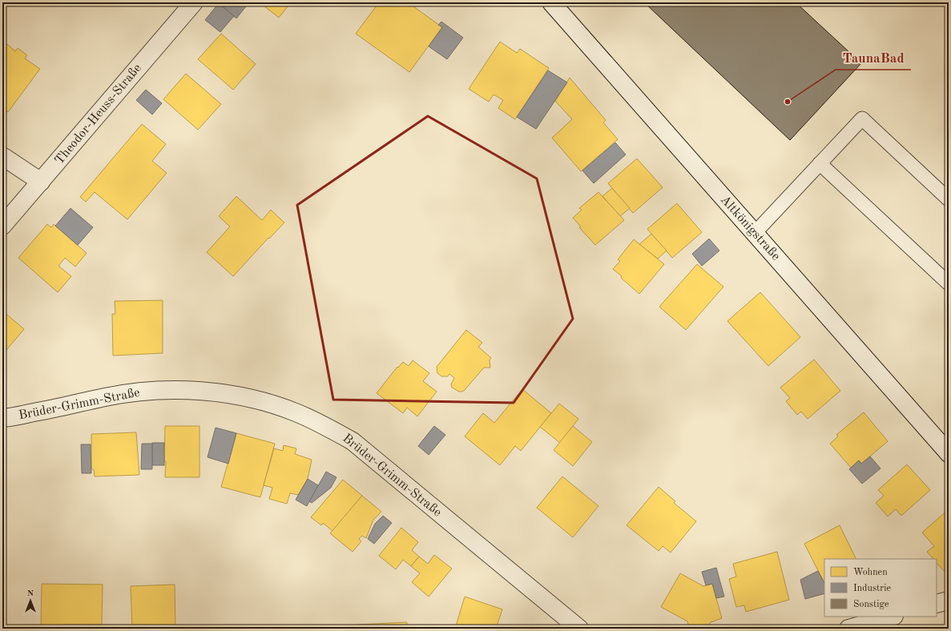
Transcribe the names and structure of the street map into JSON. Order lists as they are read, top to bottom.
{
  "streets": {
    "street": ["Theodor-Heuss-Straße", "Altkönigstraße", "Brüder-Grimm-Straße"]
  },
  "places": ["TaunaBad"],
  "legend": ["Wohnen", "Industrie", "Sonstige"],
  "north": "top"
}
